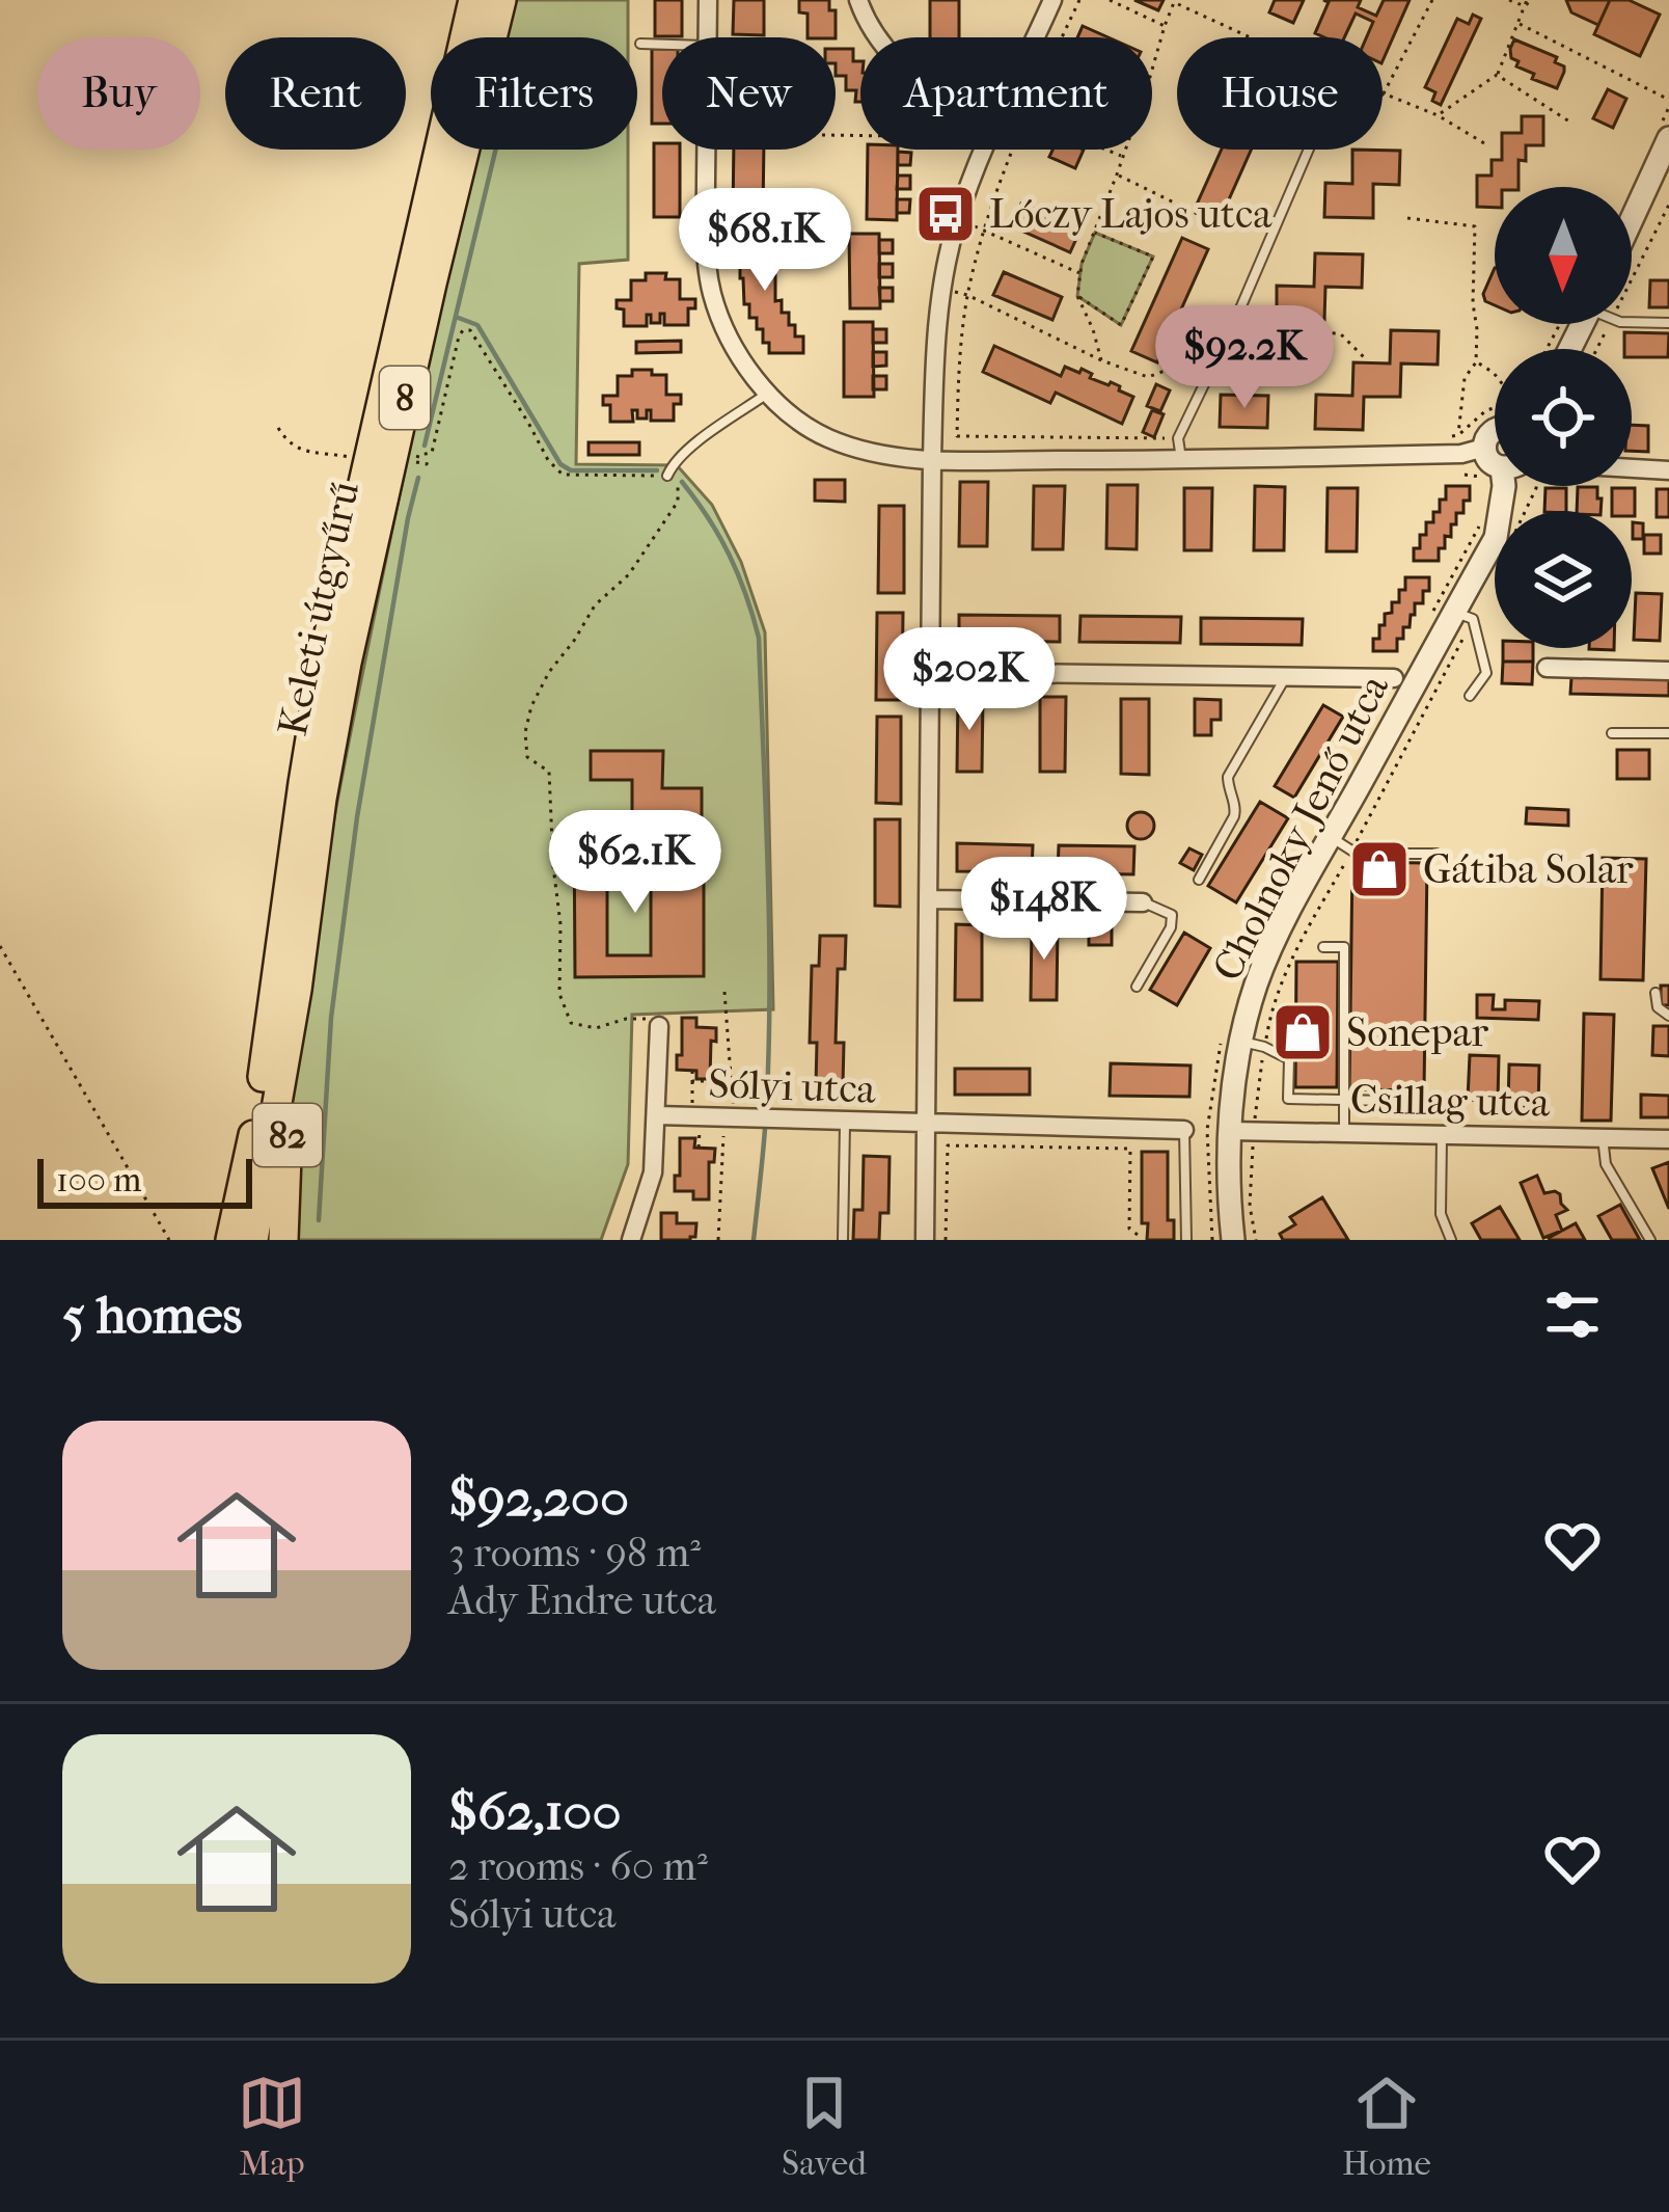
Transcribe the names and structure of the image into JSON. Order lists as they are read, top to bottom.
{
  "streets": {
    "main road": ["8", "Keleti útgyűrű", "82"],
    "street": ["Cholnoky Jenő utca", "Sólyi utca", "Csillag utca"]
  },
  "crossings": [
    ["Keleti útgyűrű", "82"],
    ["Cholnoky Jenő utca", "Csillag utca"]
  ],
  "places": {
    "bus stop": ["Lóczy Lajos utca"],
    "shop": ["Gátiba Solar", "Sonepar"]
  },
  "scale_bar": "100 m",
  "north": "bottom",
  "page": {
    "chip": [
      "Buy",
      "Rent",
      "Filters",
      "New",
      "Apartment",
      "House"
    ],
    "price": [
      "$68.1K",
      "$92.2K",
      "$202K",
      "$62.1K",
      "$148K"
    ],
    "scale": "100 m",
    "heading": "5 homes",
    "list": [
      {
        "name": "$92,200",
        "note": "3 rooms · 98 m² · Ady Endre utca"
      },
      {
        "name": "$62,100",
        "note": "2 rooms · 60 m² · Sólyi utca"
      }
    ],
    "tabs": ["Map", "Saved", "Home"]
  }
}
